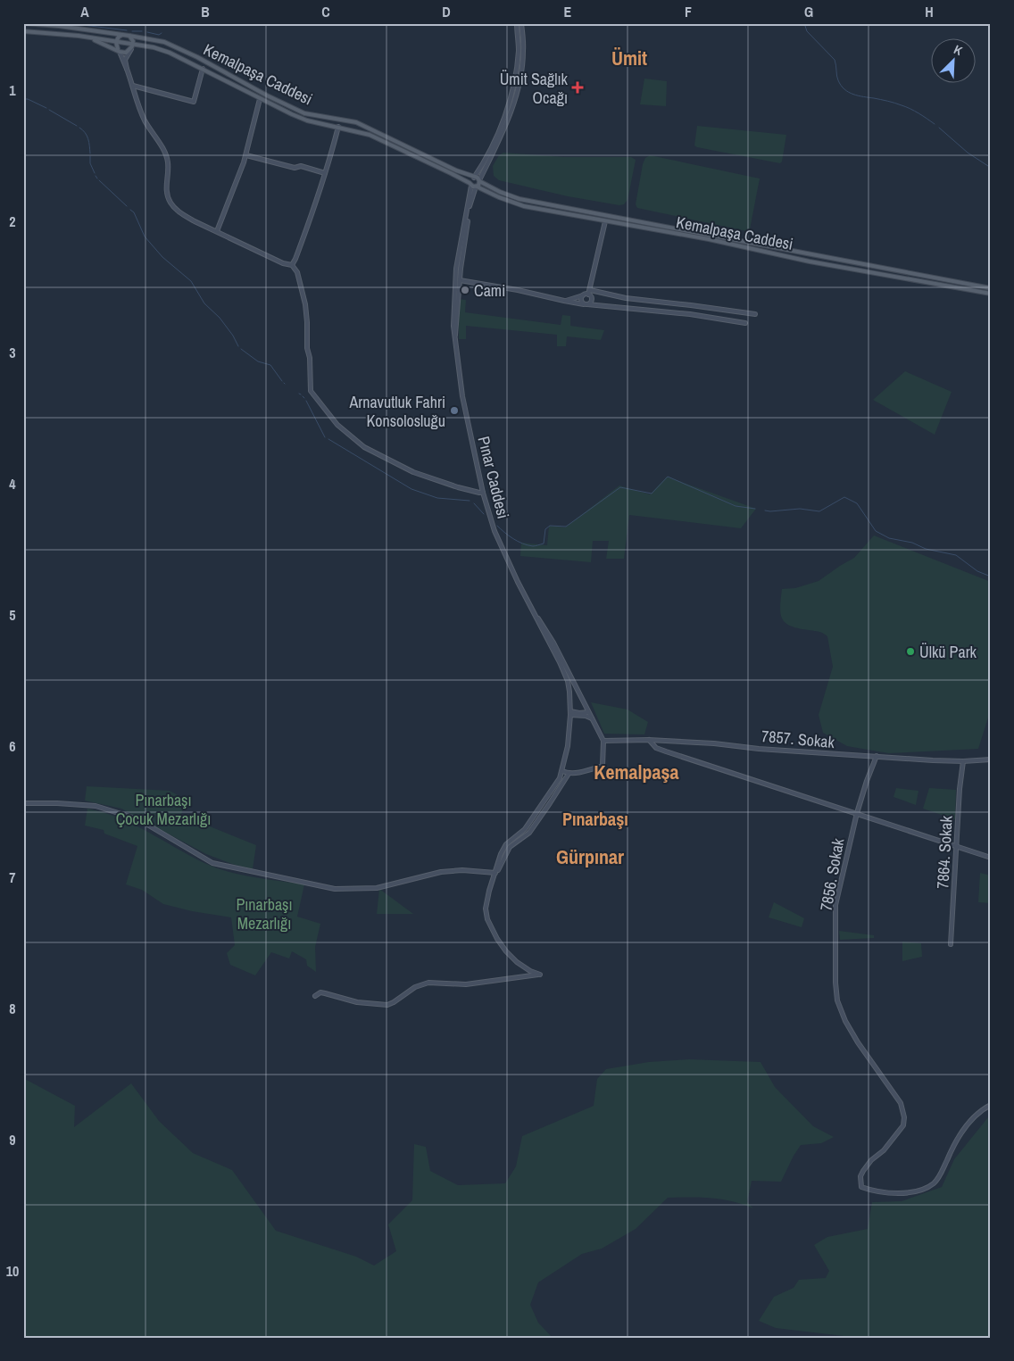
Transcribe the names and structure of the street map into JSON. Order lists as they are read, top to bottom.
{
  "streets": {
    "main road": ["Kemalpaşa Caddesi"],
    "street": [
      "Pınar Caddesi",
      "7857. Sokak",
      "7864. Sokak",
      "7856. Sokak"
    ]
  },
  "crossings": [
    ["Kemalpaşa Caddesi", "Pınar Caddesi"],
    ["Pınar Caddesi", "7857. Sokak"],
    ["7857. Sokak", "7864. Sokak"],
    ["7857. Sokak", "7856. Sokak"]
  ],
  "districts": [
    "Ümit",
    "Kemalpaşa",
    "Pınarbaşı",
    "Gürpınar"
  ],
  "parks": ["Pınarbaşı Çocuk Mezarlığı", "Pınarbaşı Mezarlığı"],
  "places": {
    "health": ["Ümit Sağlık Ocağı"],
    "other": ["Cami", "Arnavutluk Fahri Konsolosluğu", "Ülkü Park"]
  },
  "north": "top right",
  "grid": {
    "columns": [
      "A",
      "B",
      "C",
      "D",
      "E",
      "F",
      "G",
      "H"
    ],
    "rows": [
      "1",
      "2",
      "3",
      "4",
      "5",
      "6",
      "7",
      "8",
      "9",
      "10"
    ]
  }
}
